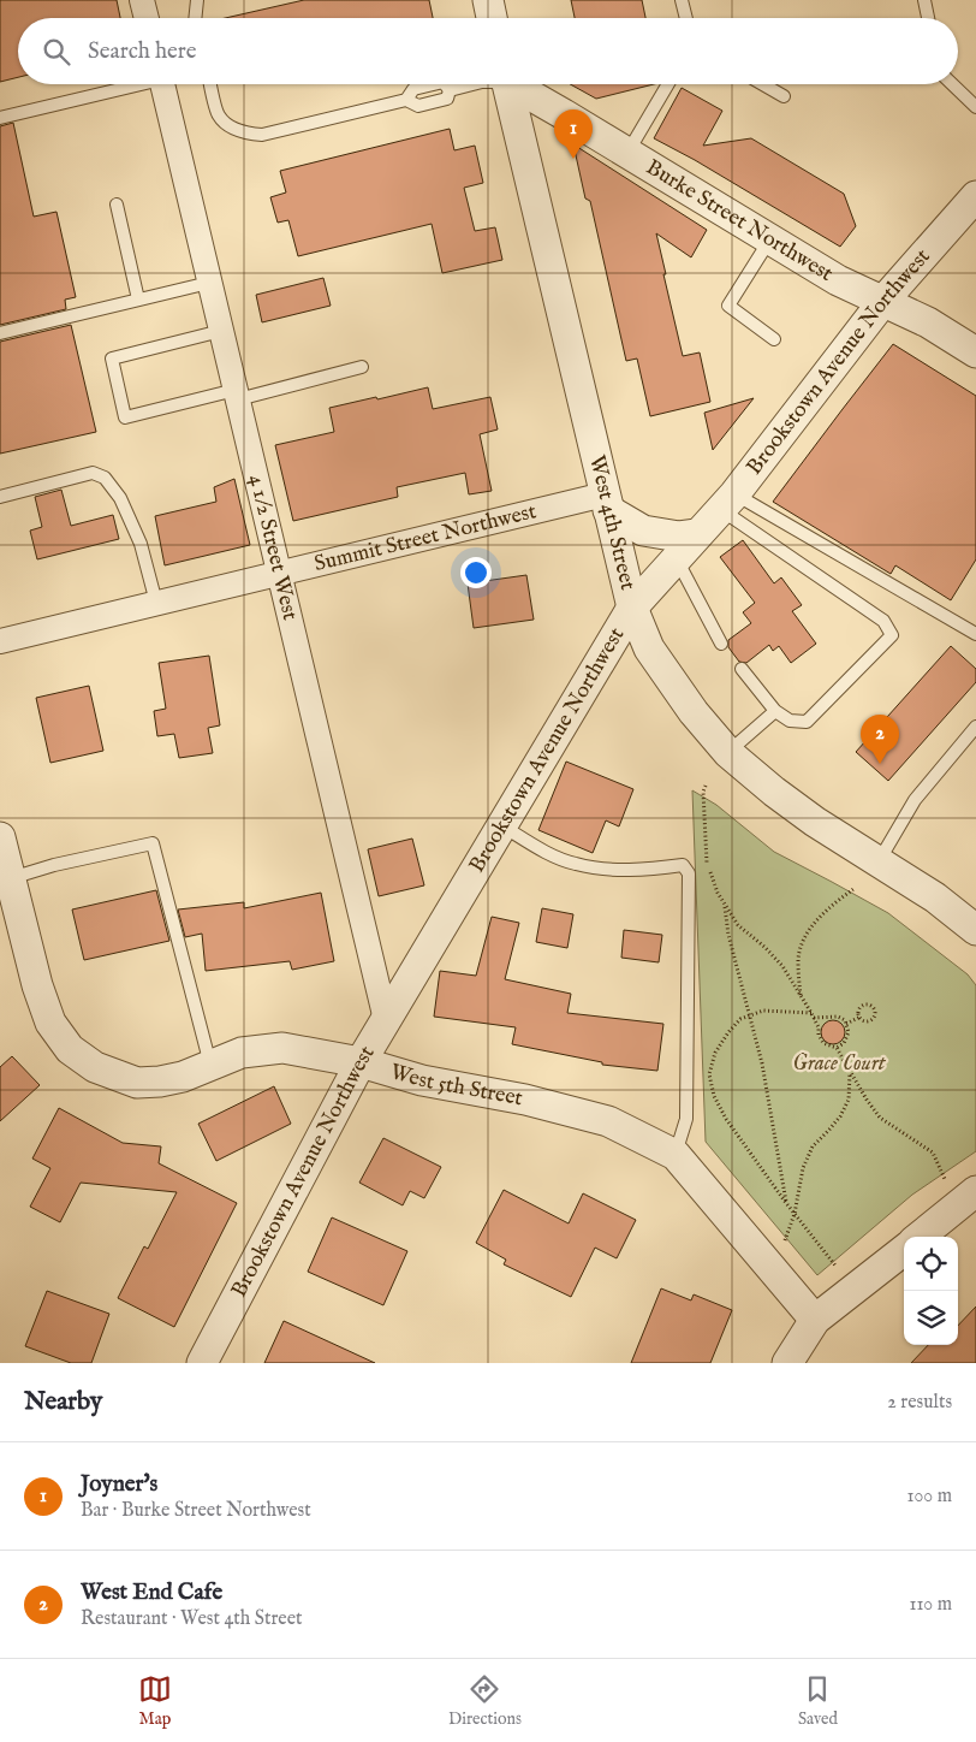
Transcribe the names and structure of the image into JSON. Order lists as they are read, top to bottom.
{
  "streets": {
    "street": [
      "Burke Street Northwest",
      "Brookstown Avenue Northwest",
      "West 4th Street",
      "Summit Street Northwest",
      "4 1/2 Street West",
      "West 5th Street"
    ]
  },
  "crossings": [
    ["Burke Street Northwest", "Brookstown Avenue Northwest"],
    ["Brookstown Avenue Northwest", "West 4th Street"],
    ["Brookstown Avenue Northwest", "4 1/2 Street West"],
    ["Brookstown Avenue Northwest", "West 5th Street"],
    ["West 4th Street", "Summit Street Northwest"],
    ["Summit Street Northwest", "4 1/2 Street West"]
  ],
  "parks": ["Grace Court"],
  "page": {
    "search": "Search here",
    "pins": ["1", "2"],
    "heading": ["Nearby", "2 results"],
    "list": [
      {
        "mark": "1",
        "name": "Joyner's",
        "note": "Bar · Burke Street Northwest",
        "value": "100 m"
      },
      {
        "mark": "2",
        "name": "West End Cafe",
        "note": "Restaurant · West 4th Street",
        "value": "110 m"
      }
    ],
    "nav": ["Map", "Directions", "Saved"]
  }
}
